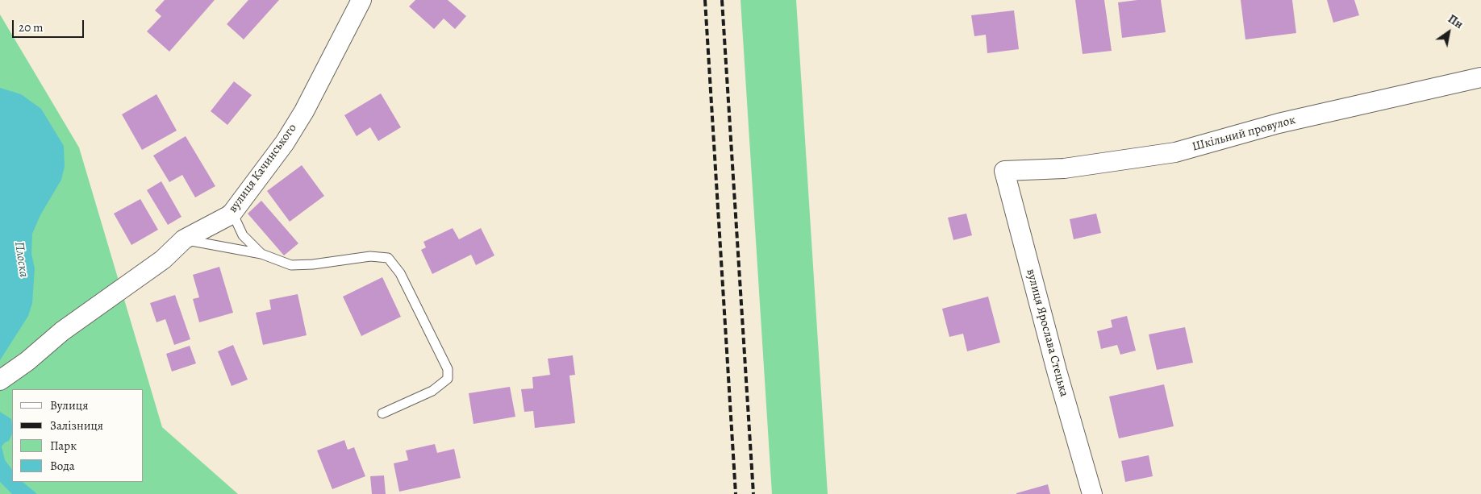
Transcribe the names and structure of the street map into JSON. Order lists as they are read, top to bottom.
{
  "streets": {
    "street": ["Шкільний провулок", "вулиця Качинського", "вулиця Ярослава Стецька"]
  },
  "crossings": [
    ["Шкільний провулок", "вулиця Ярослава Стецька"]
  ],
  "water": ["Плоска"],
  "legend": [
    "Вулиця",
    "Залізниця",
    "Парк",
    "Вода"
  ],
  "scale_bar": "20 m",
  "north": "top right"
}
